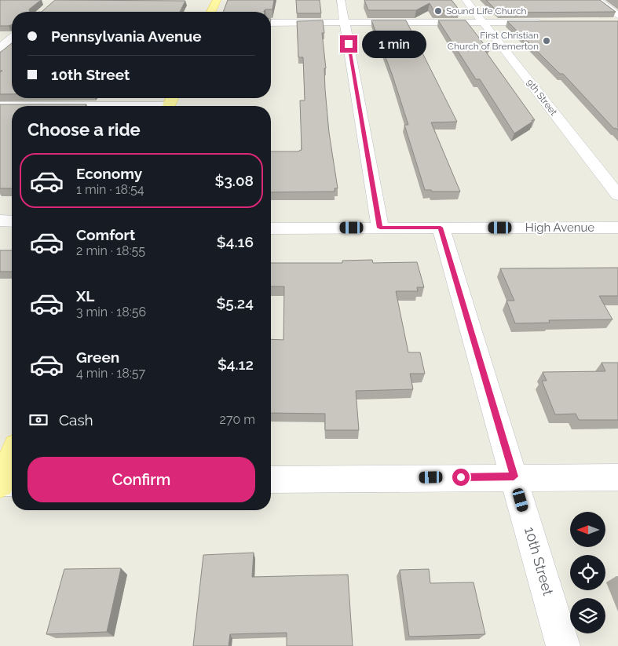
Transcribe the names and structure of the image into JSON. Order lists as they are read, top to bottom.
{
  "streets": {
    "street": ["9th Street", "High Avenue", "10th Street"]
  },
  "crossings": [
    ["High Avenue", "10th Street"]
  ],
  "places": ["Sound Life Church", "First Christian Church of Bremerton"],
  "north": "left",
  "page": {
    "banner": ["Pennsylvania Avenue", "10th Street"],
    "bubble": "1 min",
    "heading": "Choose a ride",
    "list": [
      {
        "name": "Economy",
        "note": "1 min · 18:54",
        "value": "$3.08"
      },
      {
        "name": "Comfort",
        "note": "2 min · 18:55",
        "value": "$4.16"
      },
      {
        "name": "XL",
        "note": "3 min · 18:56",
        "value": "$5.24"
      },
      {
        "name": "Green",
        "note": "4 min · 18:57",
        "value": "$4.12"
      }
    ],
    "pay": ["Cash", "270 m"],
    "buttons": "Confirm"
  }
}
